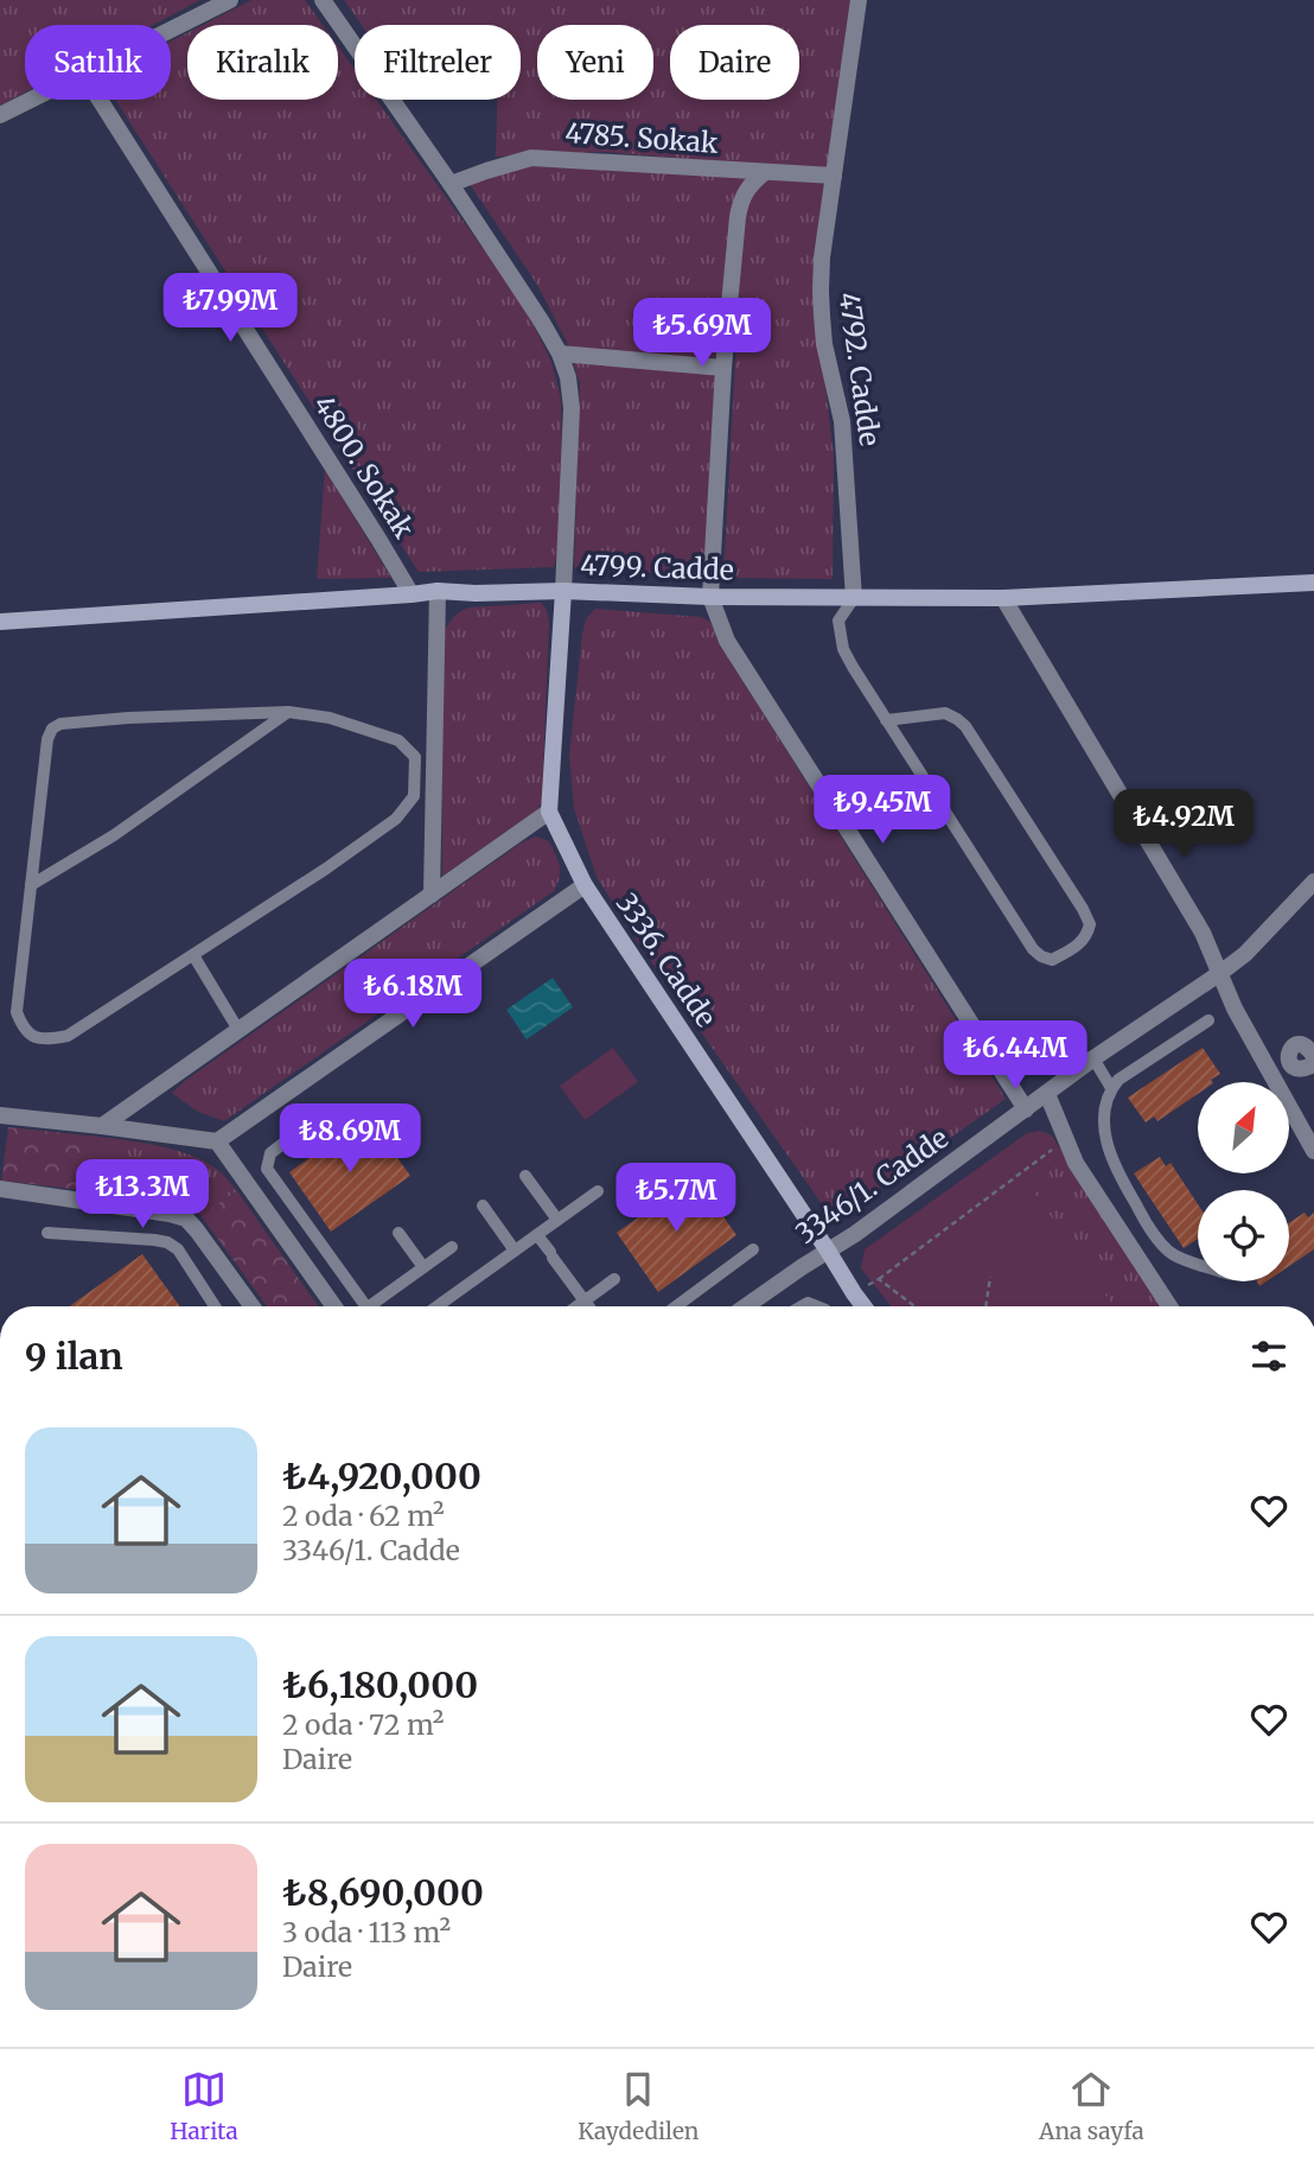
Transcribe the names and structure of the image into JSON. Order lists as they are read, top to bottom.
{
  "streets": {
    "street": [
      "4785. Sokak",
      "4792. Cadde",
      "4800. Sokak",
      "4799. Cadde",
      "3336. Cadde",
      "3346/1. Cadde"
    ]
  },
  "crossings": [
    ["4785. Sokak", "4792. Cadde"],
    ["4792. Cadde", "4799. Cadde"],
    ["4800. Sokak", "4799. Cadde"],
    ["4799. Cadde", "3336. Cadde"],
    ["3336. Cadde", "3346/1. Cadde"]
  ],
  "north": "top right",
  "page": {
    "chip": [
      "Satılık",
      "Kiralık",
      "Filtreler",
      "Yeni",
      "Daire"
    ],
    "price": [
      "₺7.99M",
      "₺5.69M",
      "₺9.45M",
      "₺4.92M",
      "₺6.18M",
      "₺6.44M",
      "₺8.69M",
      "₺13.3M",
      "₺5.7M"
    ],
    "heading": "9 ilan",
    "list": [
      {
        "name": "₺4,920,000",
        "note": "2 oda · 62 m² · 3346/1. Cadde"
      },
      {
        "name": "₺6,180,000",
        "note": "2 oda · 72 m² · Daire"
      },
      {
        "name": "₺8,690,000",
        "note": "3 oda · 113 m² · Daire"
      }
    ],
    "tabs": ["Harita", "Kaydedilen", "Ana sayfa"]
  }
}
